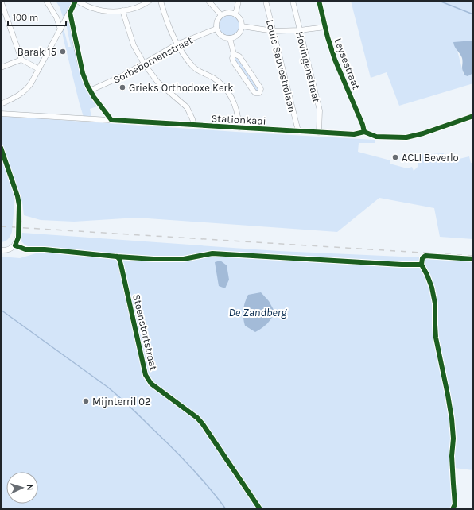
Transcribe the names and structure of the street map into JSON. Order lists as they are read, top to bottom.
{
  "streets": {
    "street": [
      "Sorbebomenstraat",
      "Leysestraat",
      "Louis Sauvestrelaan",
      "Hovingenstraat",
      "Stationkaai",
      "Steenstortstraat"
    ]
  },
  "crossings": [
    ["Leysestraat", "Stationkaai"],
    ["Louis Sauvestrelaan", "Stationkaai"],
    ["Hovingenstraat", "Stationkaai"]
  ],
  "water": ["De Zandberg"],
  "places": [
    "Barak 15",
    "Grieks Orthodoxe Kerk",
    "ACLI Beverlo",
    "Mijnterril 02"
  ],
  "scale_bar": "100 m",
  "north": "right"
}
